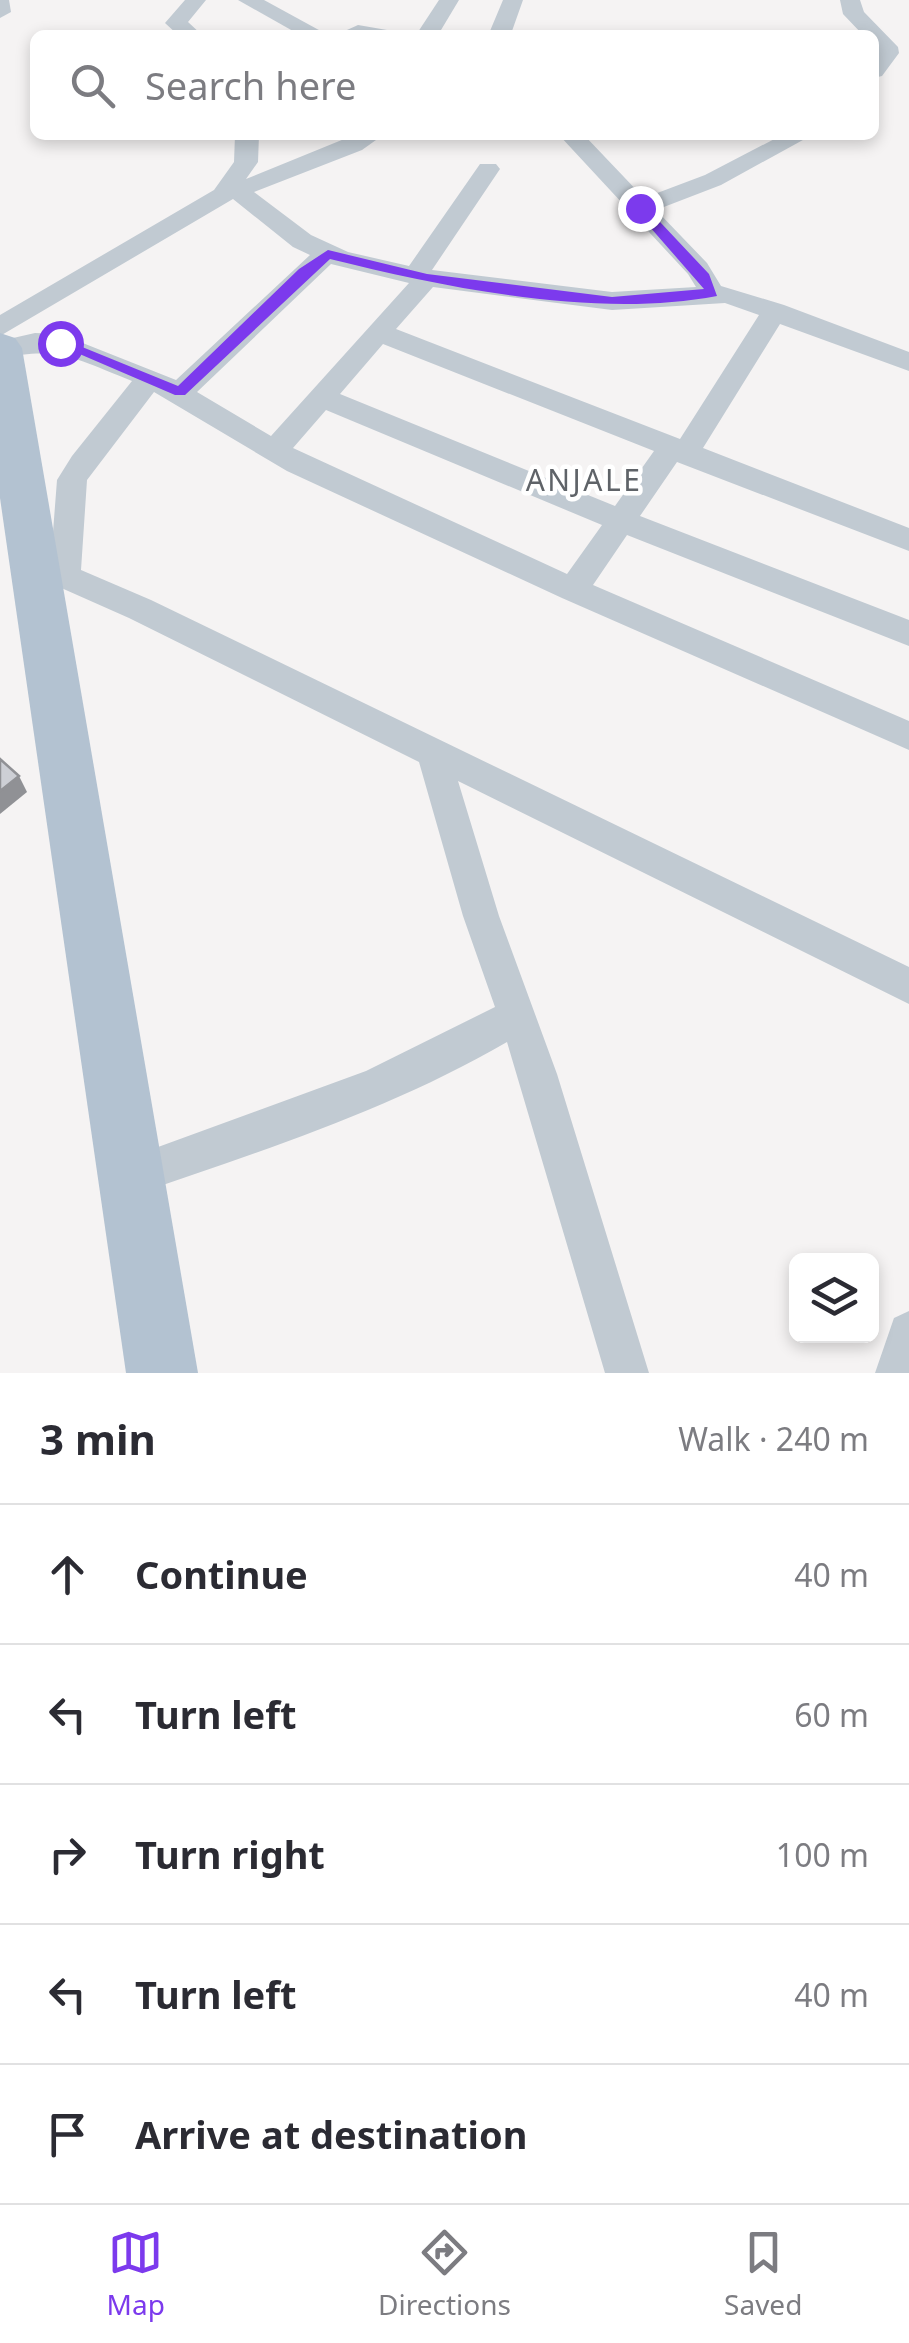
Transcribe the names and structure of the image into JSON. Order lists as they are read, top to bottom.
{
  "districts": ["ANJALE"],
  "page": {
    "search": "Search here",
    "heading": ["3 min", "Walk · 240 m"],
    "list": [
      ["Continue", "40 m"],
      ["Turn left", "60 m"],
      ["Turn right", "100 m"],
      ["Turn left", "40 m"],
      "Arrive at destination"
    ],
    "nav": ["Map", "Directions", "Saved"]
  }
}
